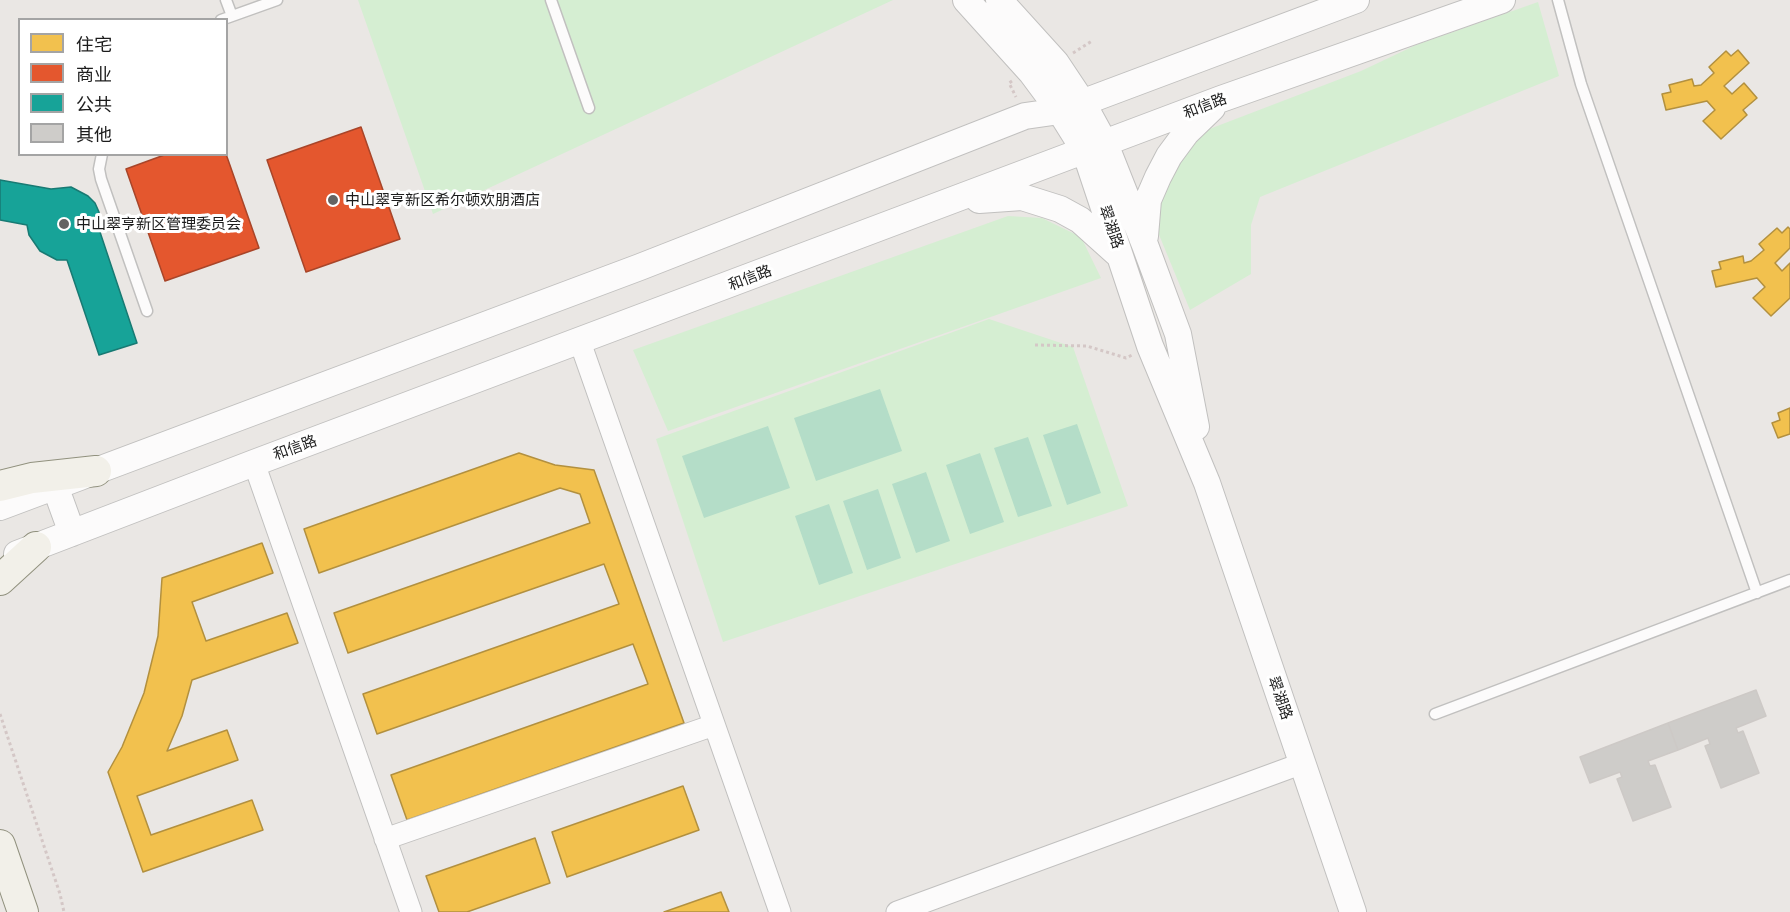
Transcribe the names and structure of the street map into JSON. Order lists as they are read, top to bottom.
{
  "streets": {
    "street": ["和信路", "翠湖路"]
  },
  "crossings": [
    ["和信路", "翠湖路"]
  ],
  "places": ["中山翠亨新区希尔顿欢朋酒店", "中山翠亨新区管理委员会"],
  "legend": [
    "住宅",
    "商业",
    "公共",
    "其他"
  ]
}
